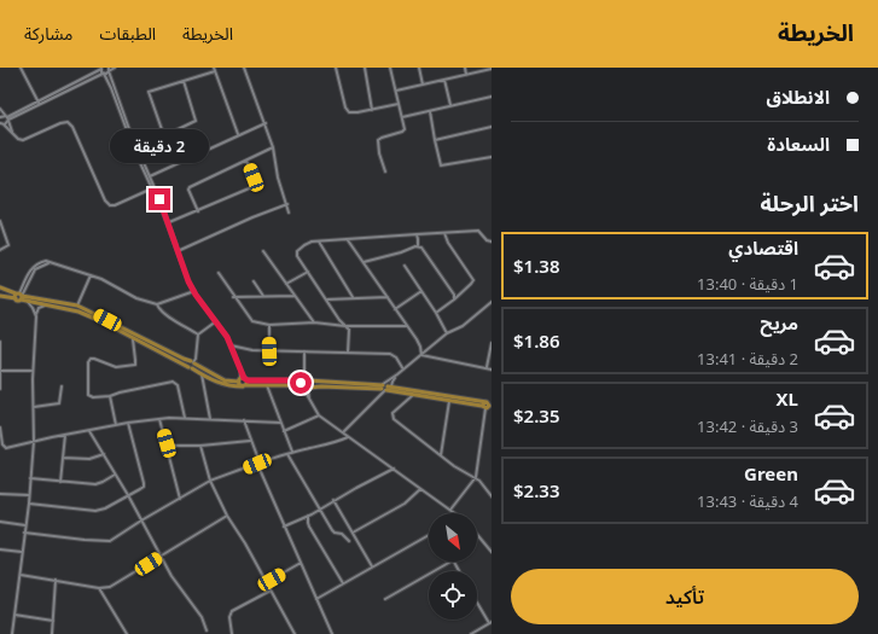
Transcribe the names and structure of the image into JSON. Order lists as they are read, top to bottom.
{
  "north": "bottom right",
  "page": {
    "header": "الخريطة",
    "nav": ["الخريطة", "الطبقات", "مشاركة"],
    "banner": ["الانطلاق", "السعادة"],
    "bubble": "2 دقيقة",
    "heading": "اختر الرحلة",
    "list": [
      {
        "name": "اقتصادي",
        "note": "1 دقيقة · 13:40",
        "value": "$1.38"
      },
      {
        "name": "مريح",
        "note": "2 دقيقة · 13:41",
        "value": "$1.86"
      },
      {
        "name": "XL",
        "note": "3 دقيقة · 13:42",
        "value": "$2.35"
      },
      {
        "name": "Green",
        "note": "4 دقيقة · 13:43",
        "value": "$2.33"
      }
    ],
    "buttons": "تأكيد"
  }
}
